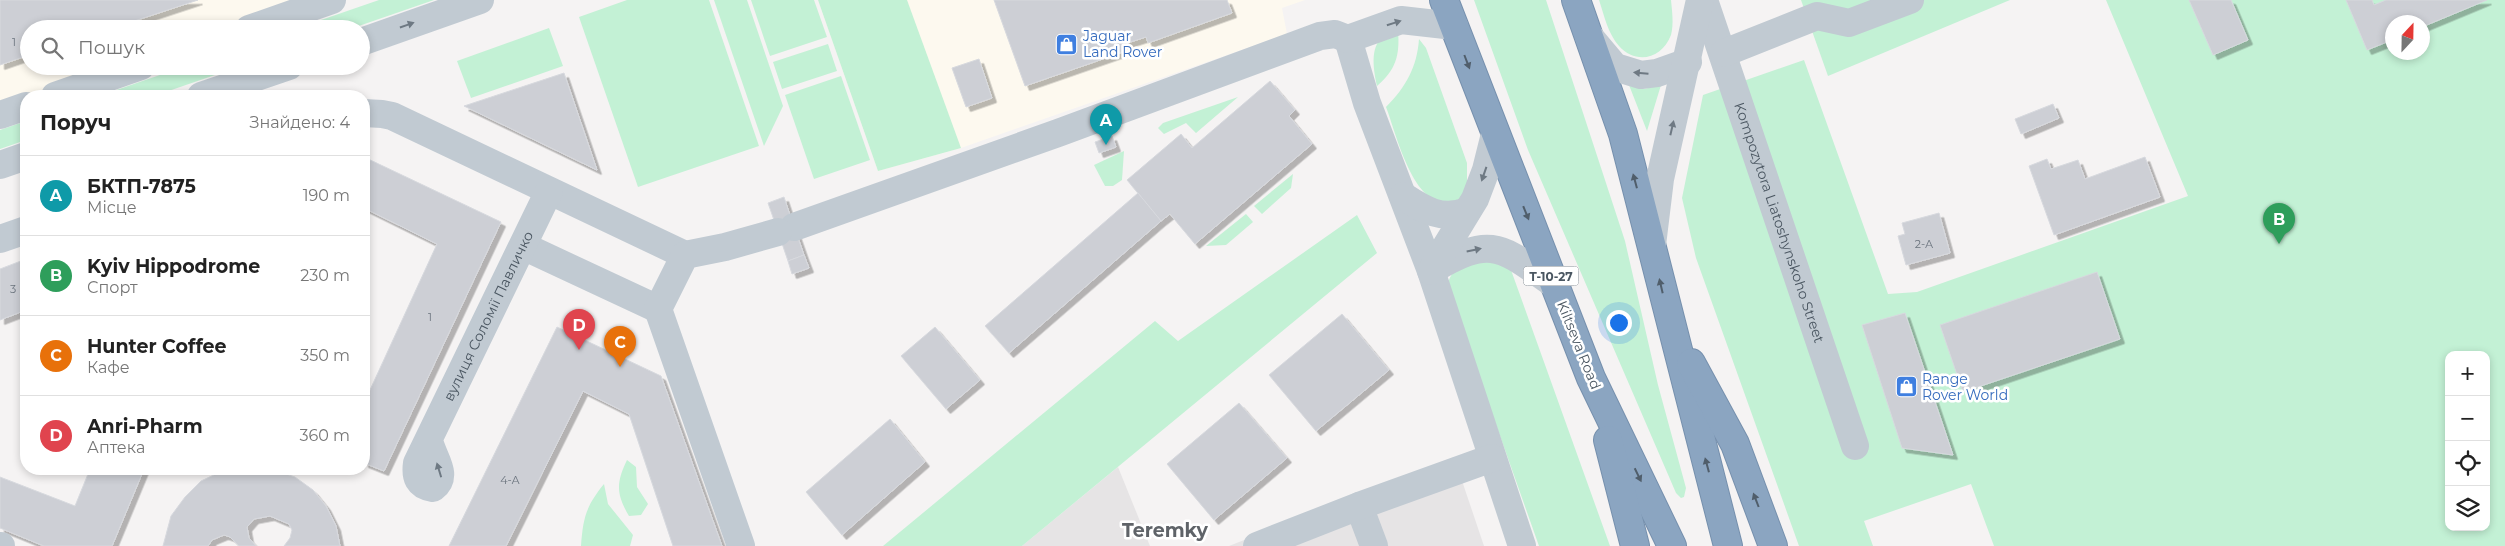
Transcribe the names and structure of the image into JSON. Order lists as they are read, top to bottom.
{
  "streets": {
    "highway": ["Т-10-27", "Kiltseva Road"],
    "street": ["Kompozytora Liatoshynskoho Street", "вулиця Соломії Павличко"]
  },
  "districts": ["Teremky"],
  "places": {
    "shop": ["Jaguar Land Rover", "Range Rover World"]
  },
  "house_numbers": [
    "1",
    "2-А",
    "3",
    "1",
    "4-А"
  ],
  "north": "top",
  "page": {
    "search": "Пошук",
    "heading": ["Поруч", "Знайдено: 4"],
    "pins": [
      "A",
      "B",
      "D",
      "C"
    ],
    "list": [
      {
        "mark": "A",
        "name": "БКТП-7875",
        "note": "Місце",
        "value": "190 m"
      },
      {
        "mark": "B",
        "name": "Kyiv Hippodrome",
        "note": "Спорт",
        "value": "230 m"
      },
      {
        "mark": "C",
        "name": "Hunter Coffee",
        "note": "Кафе",
        "value": "350 m"
      },
      {
        "mark": "D",
        "name": "Anri-Pharm",
        "note": "Аптека",
        "value": "360 m"
      }
    ],
    "map_buttons": ["+", "−"]
  }
}
